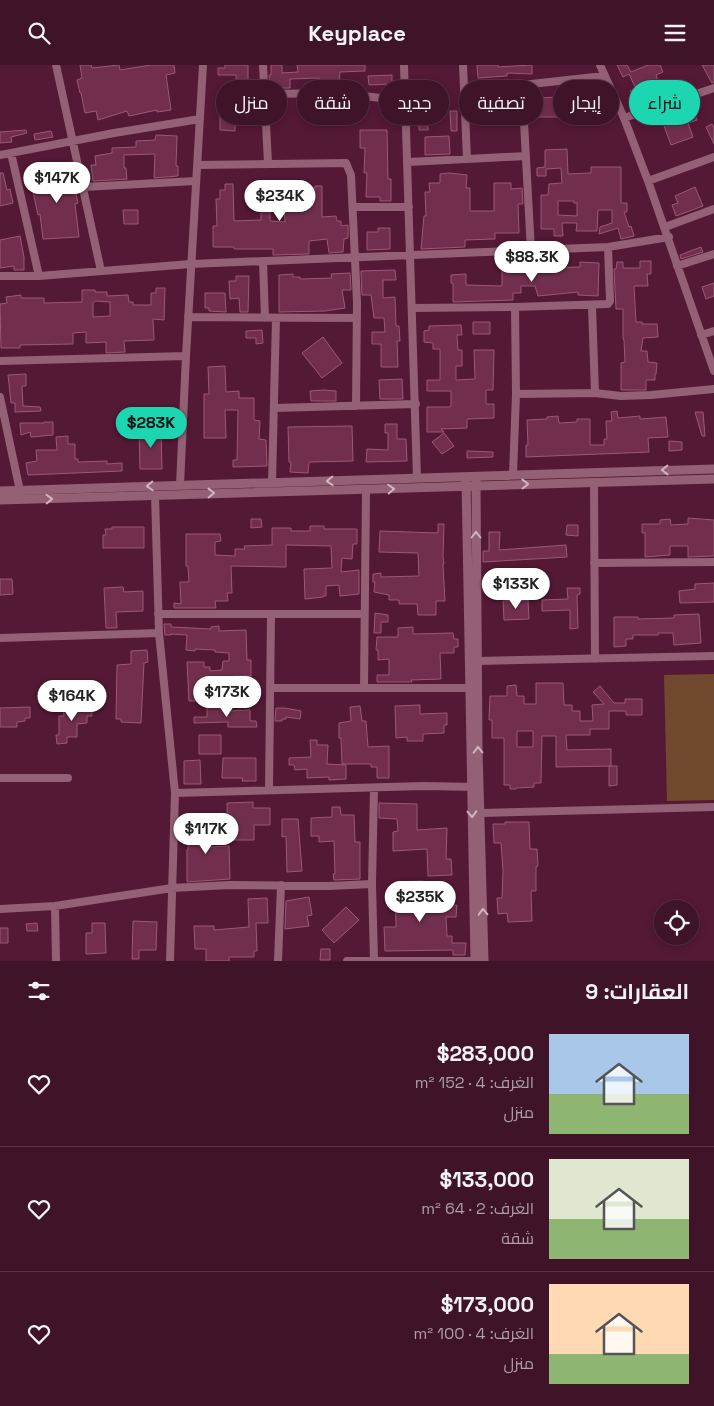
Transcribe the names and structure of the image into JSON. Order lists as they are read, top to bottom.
{
  "page": {
    "header": "Keyplace",
    "chip": [
      "شراء",
      "إيجار",
      "تصفية",
      "جديد",
      "شقة",
      "منزل"
    ],
    "price": [
      "$147K",
      "$234K",
      "$88.3K",
      "$283K",
      "$133K",
      "$173K",
      "$164K",
      "$117K",
      "$235K"
    ],
    "heading": "العقارات: 9",
    "list": [
      {
        "name": "$283,000",
        "note": "الغرف: 4 · 152 m² · منزل"
      },
      {
        "name": "$133,000",
        "note": "الغرف: 2 · 64 m² · شقة"
      },
      {
        "name": "$173,000",
        "note": "الغرف: 4 · 100 m² · منزل"
      }
    ]
  }
}
